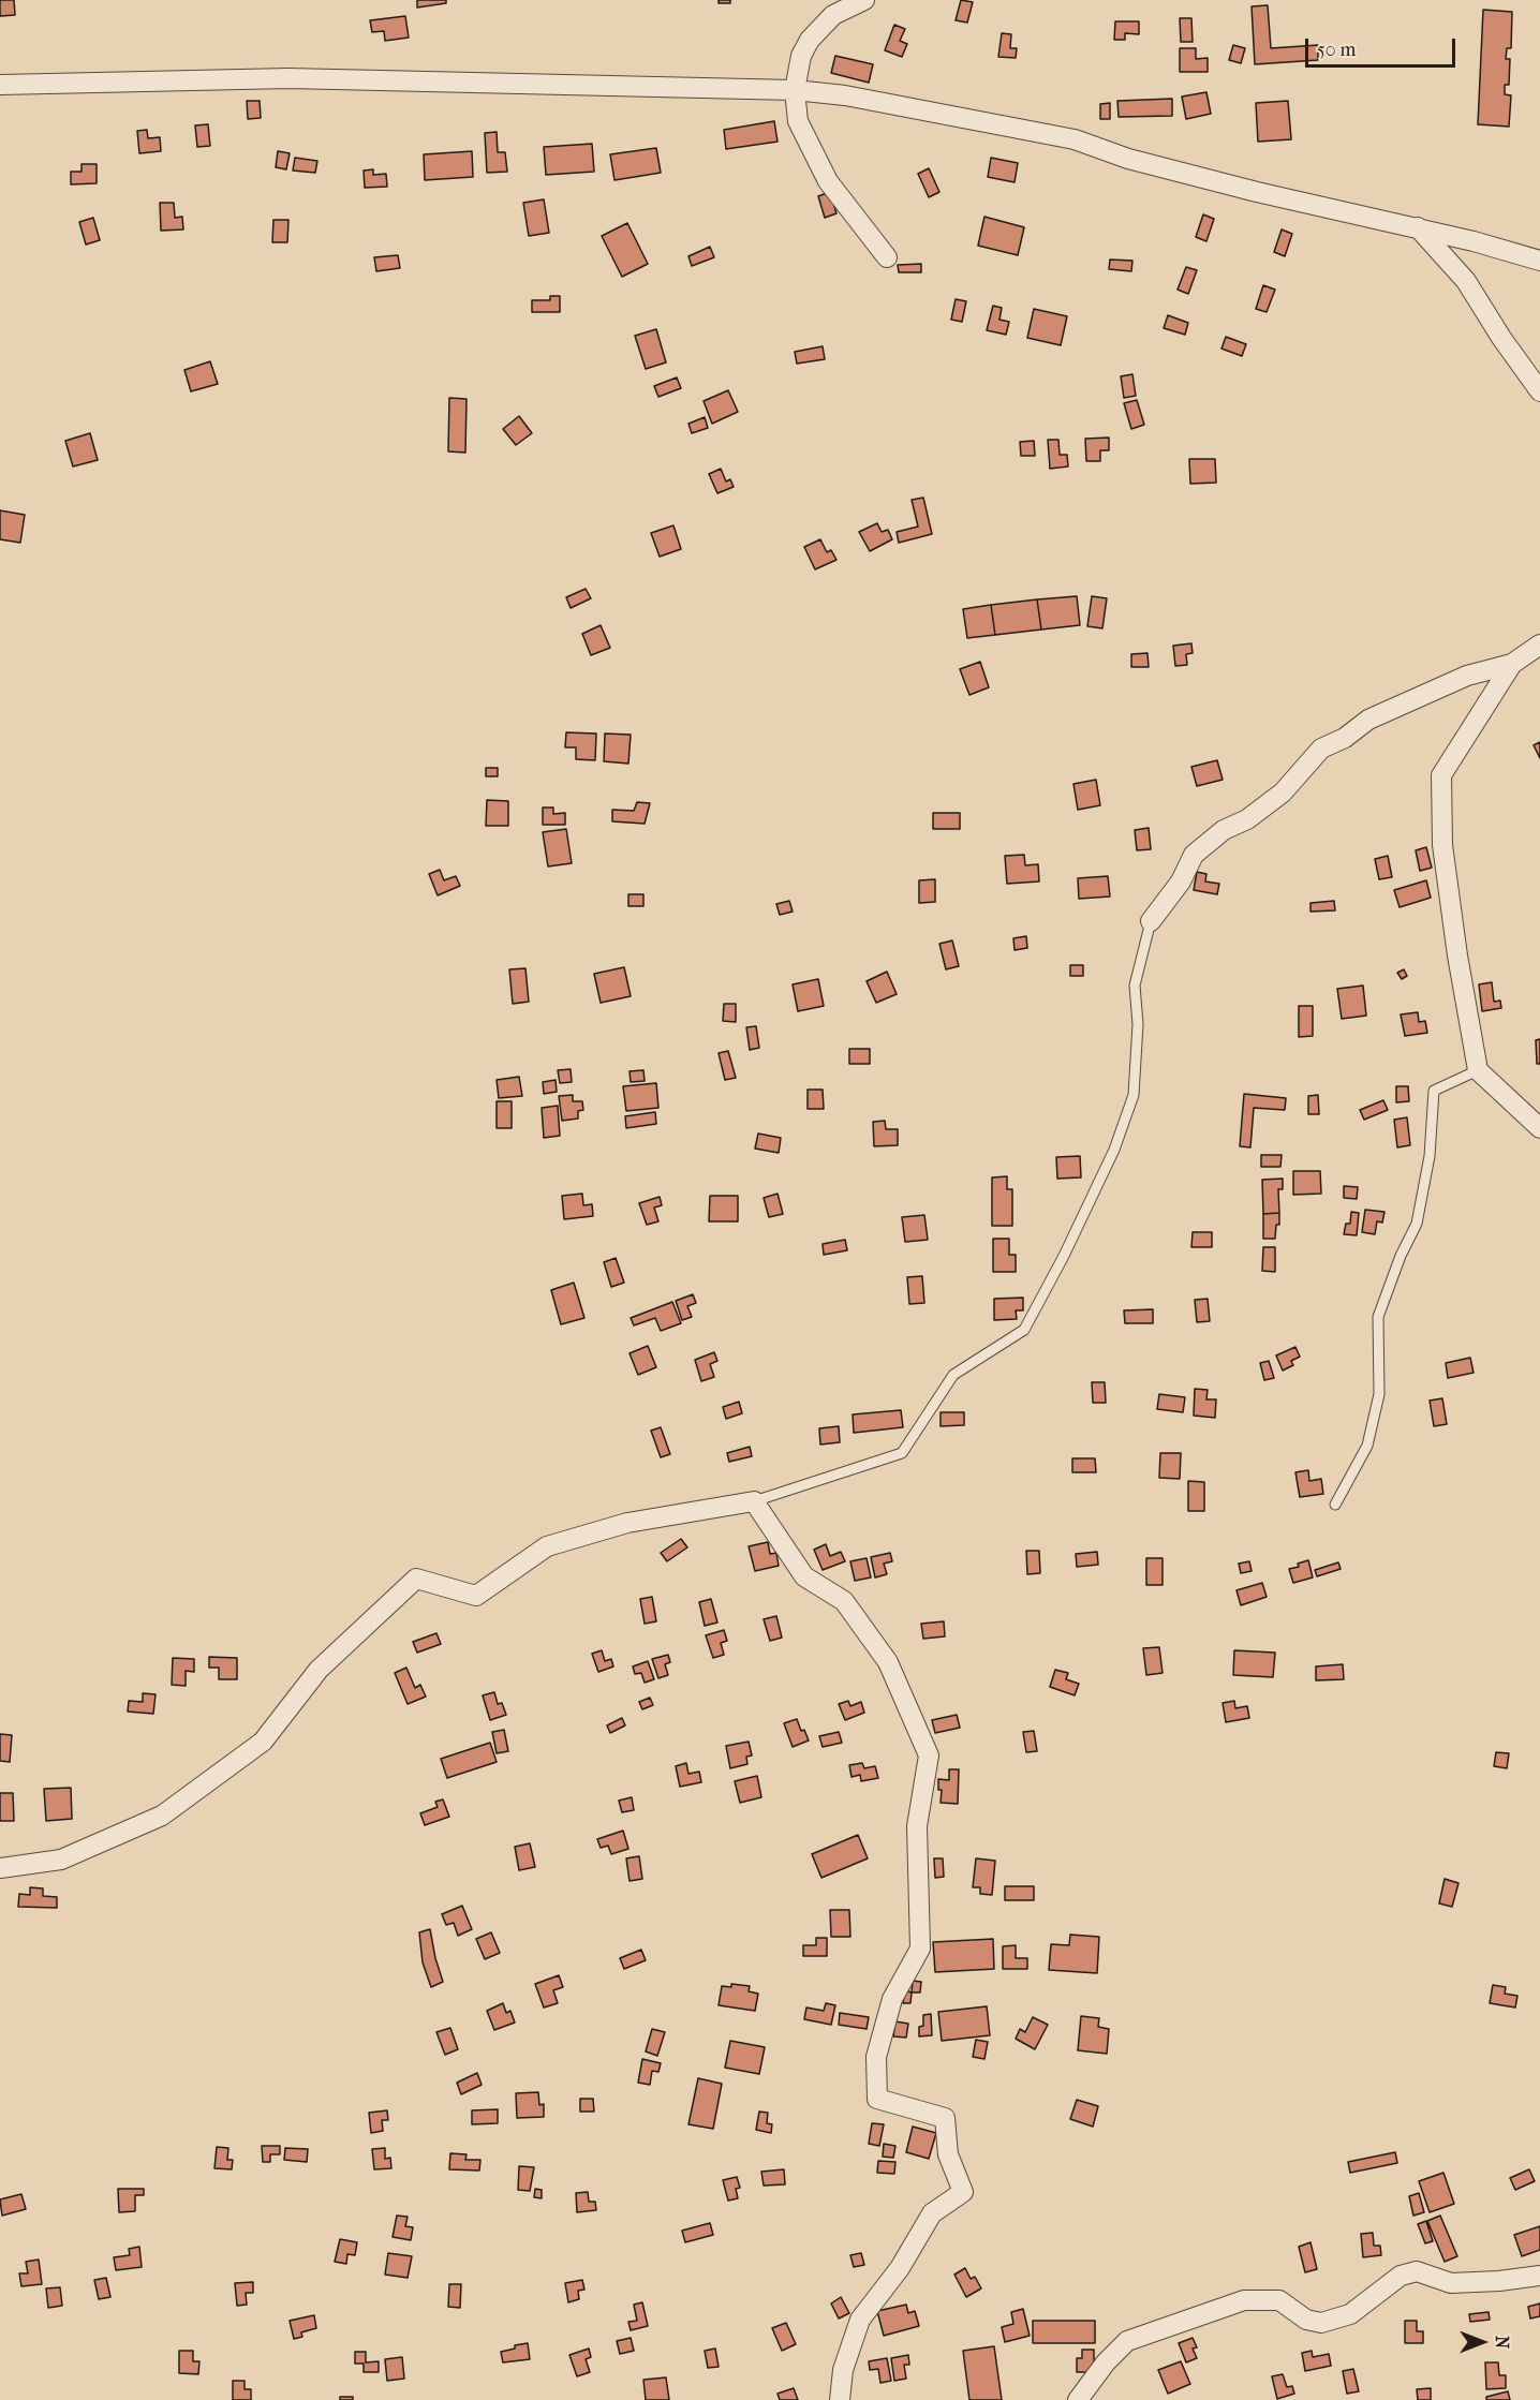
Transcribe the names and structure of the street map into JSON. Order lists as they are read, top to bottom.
{
  "scale_bar": "50 m",
  "north": "right"
}
